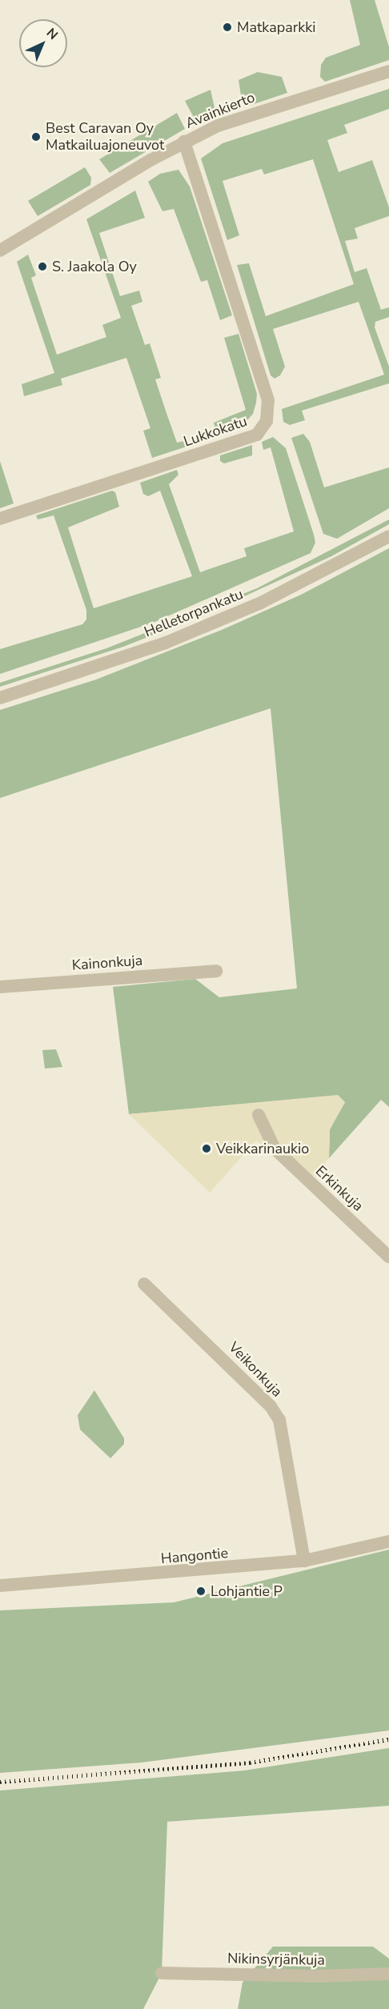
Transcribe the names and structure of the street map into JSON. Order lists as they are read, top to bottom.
{
  "streets": {
    "street": [
      "Avainkierto",
      "Lukkokatu",
      "Helletorpankatu",
      "Kainonkuja",
      "Erkinkuja",
      "Veikonkuja",
      "Hangontie",
      "Nikinsyrjänkuja"
    ]
  },
  "crossings": [
    ["Avainkierto", "Lukkokatu"],
    ["Veikonkuja", "Hangontie"]
  ],
  "places": [
    "Matkaparkki",
    "Best Caravan Oy Matkailuajoneuvot",
    "S. Jaakola Oy",
    "Veikkarinaukio",
    "Lohjantie P"
  ],
  "north": "top right"
}
